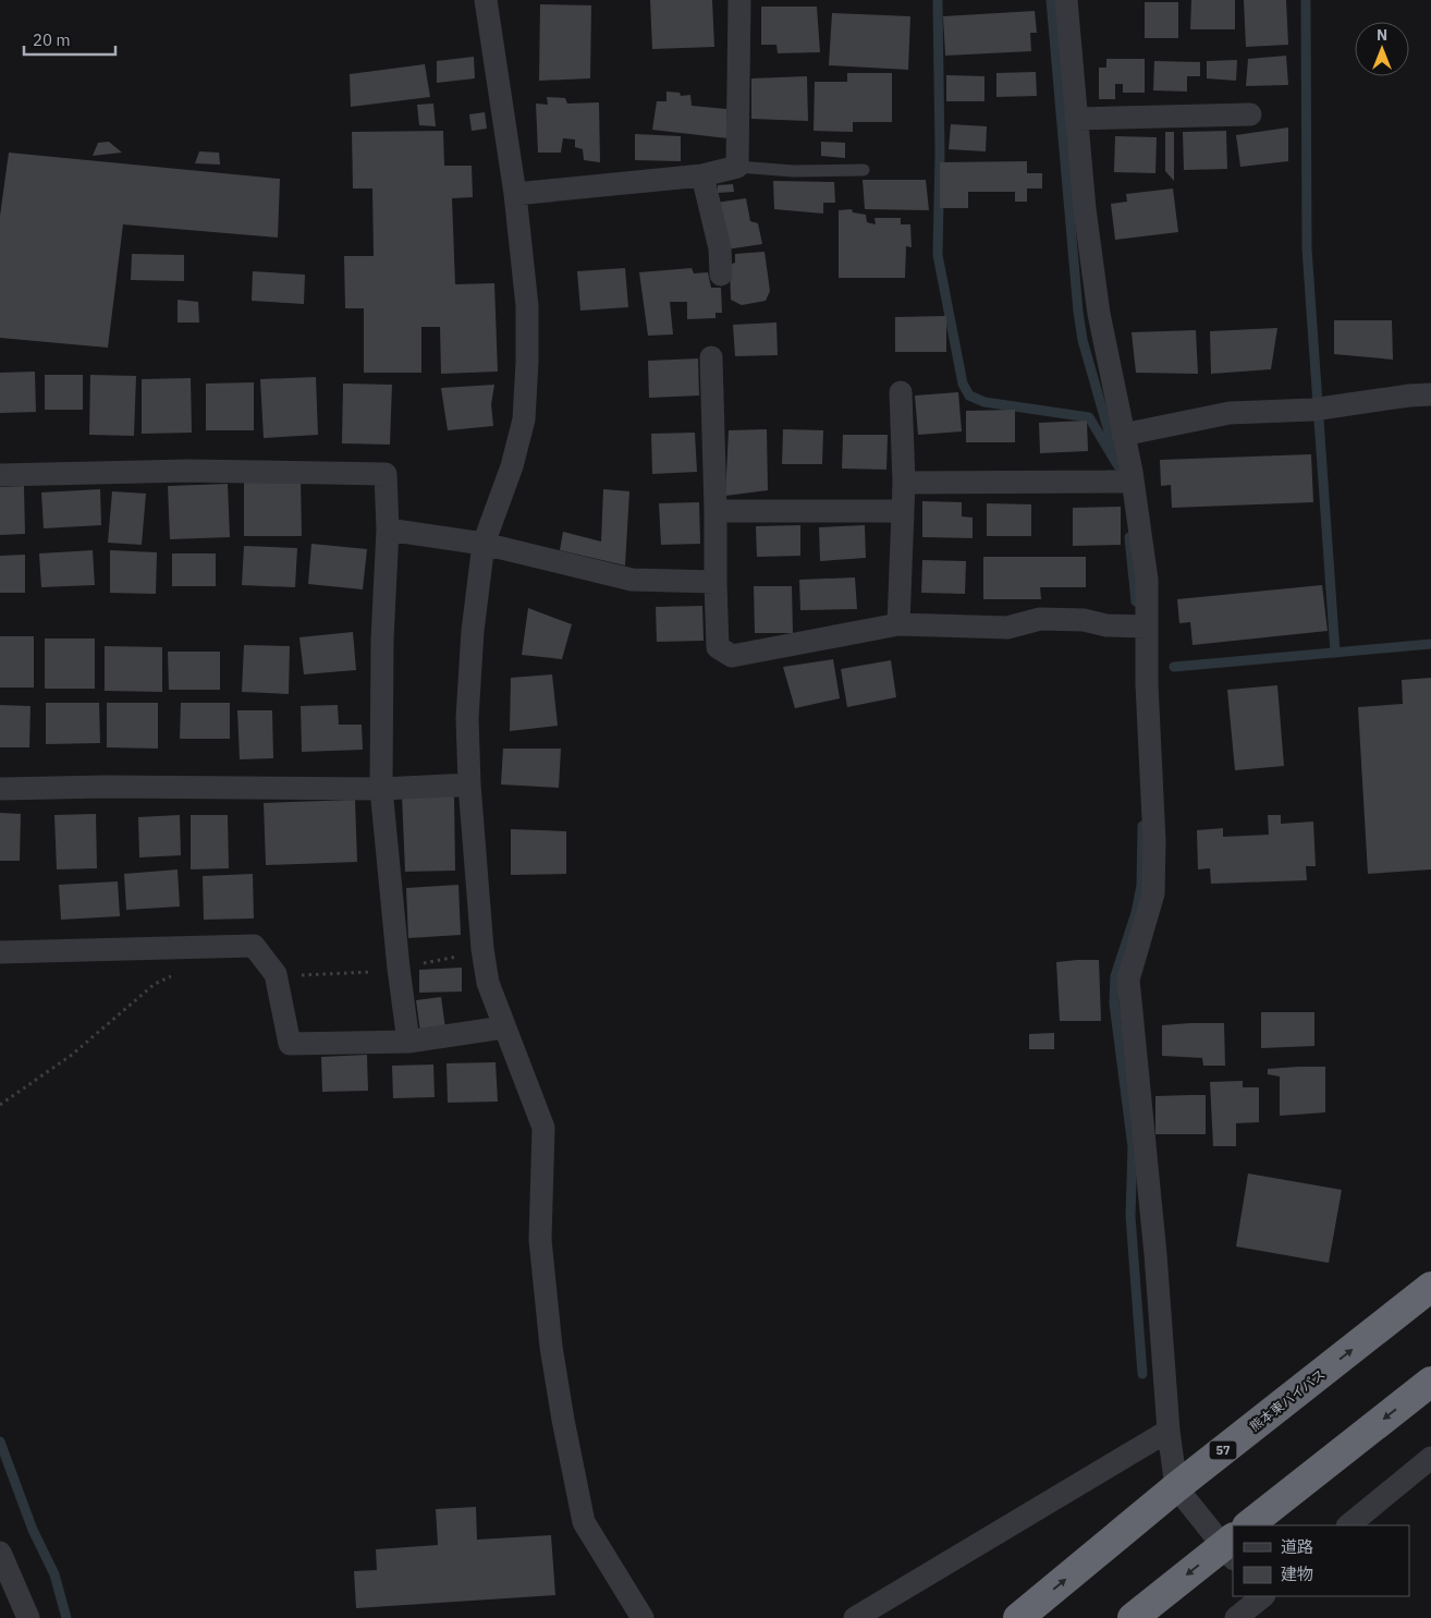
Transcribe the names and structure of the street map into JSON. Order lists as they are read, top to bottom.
{
  "streets": {
    "highway": ["熊本東バイパス", "57"]
  },
  "legend": ["道路", "建物"],
  "scale_bar": "20 m",
  "north": "top"
}
